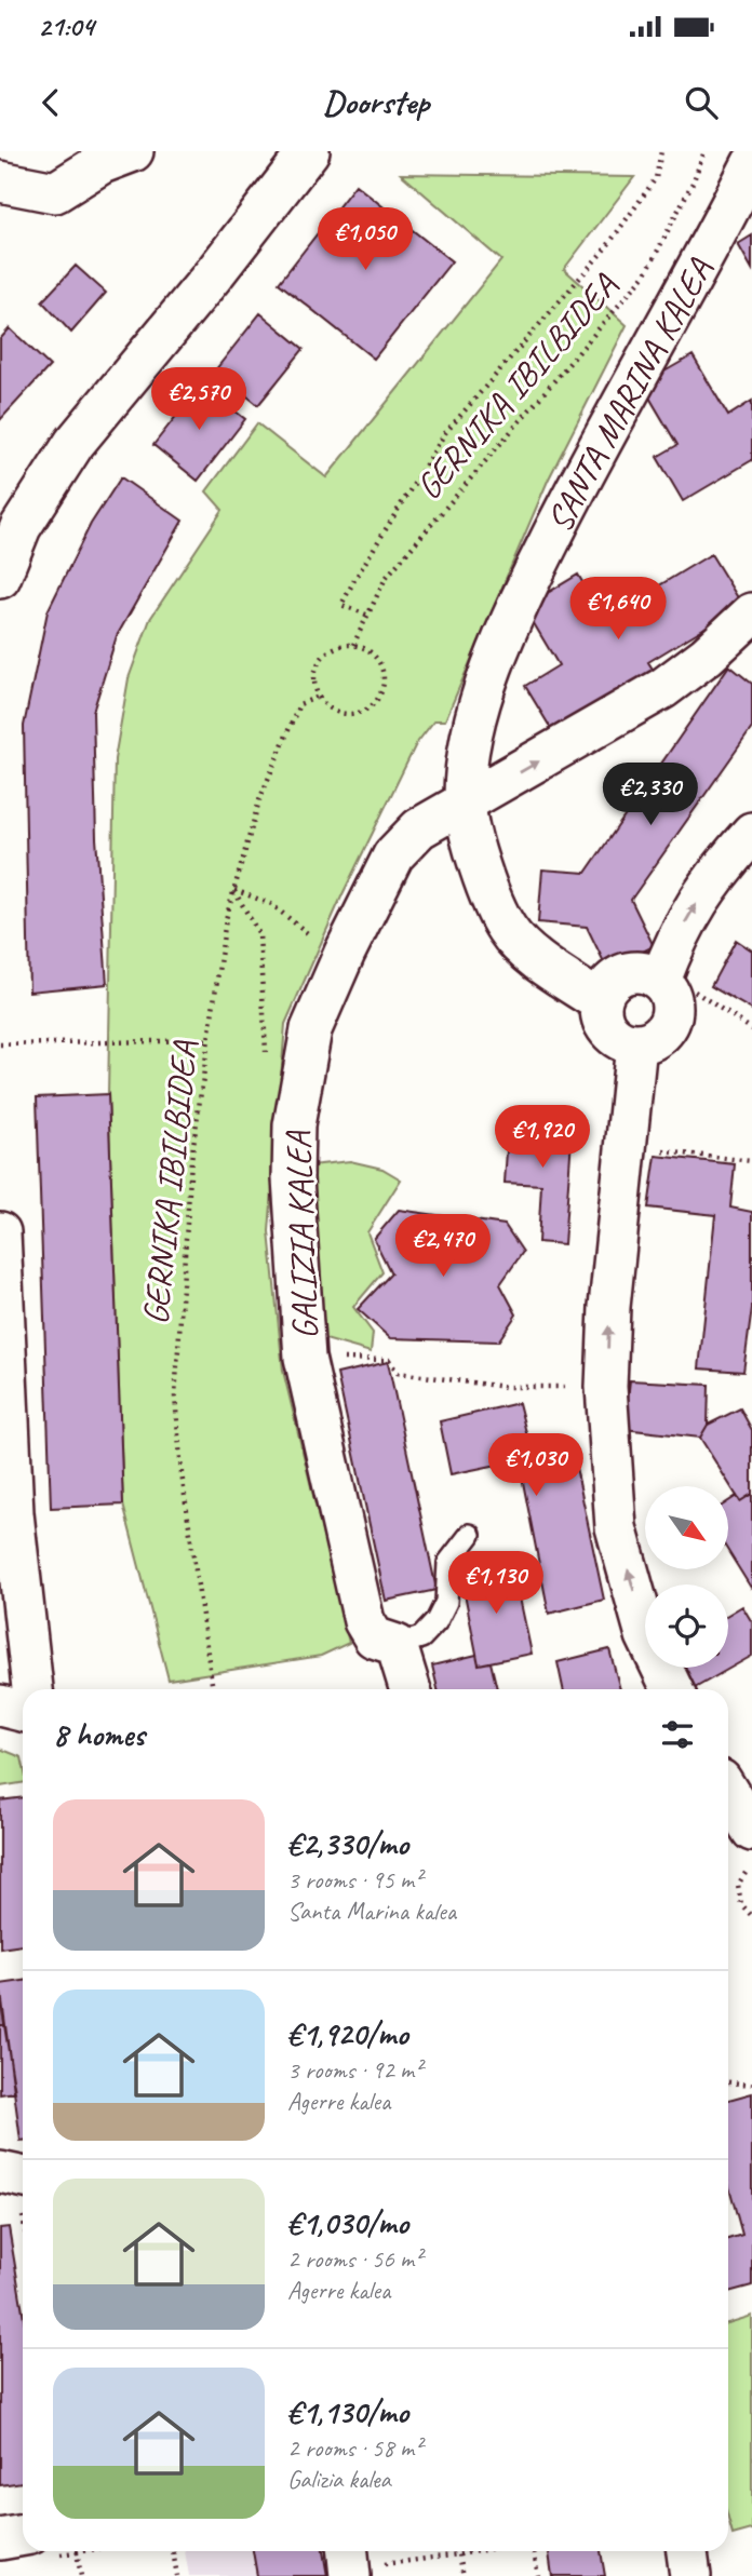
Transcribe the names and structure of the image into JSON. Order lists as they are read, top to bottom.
{
  "streets": {
    "street": ["SANTA MARINA KALEA", "GALIZIA KALEA"],
    "path": ["GERNIKA IBILBIDEA"]
  },
  "crossings": [
    ["SANTA MARINA KALEA", "GALIZIA KALEA"]
  ],
  "north": "bottom right",
  "page": {
    "status": "21:04",
    "header": "Doorstep",
    "price": [
      "€1,050",
      "€2,570",
      "€1,640",
      "€2,330",
      "€1,920",
      "€2,470",
      "€1,030",
      "€1,130"
    ],
    "heading": "8 homes",
    "list": [
      {
        "name": "€2,330/mo",
        "note": "3 rooms · 95 m² · Santa Marina kalea"
      },
      {
        "name": "€1,920/mo",
        "note": "3 rooms · 92 m² · Agerre kalea"
      },
      {
        "name": "€1,030/mo",
        "note": "2 rooms · 56 m² · Agerre kalea"
      },
      {
        "name": "€1,130/mo",
        "note": "2 rooms · 58 m² · Galizia kalea"
      }
    ]
  }
}
